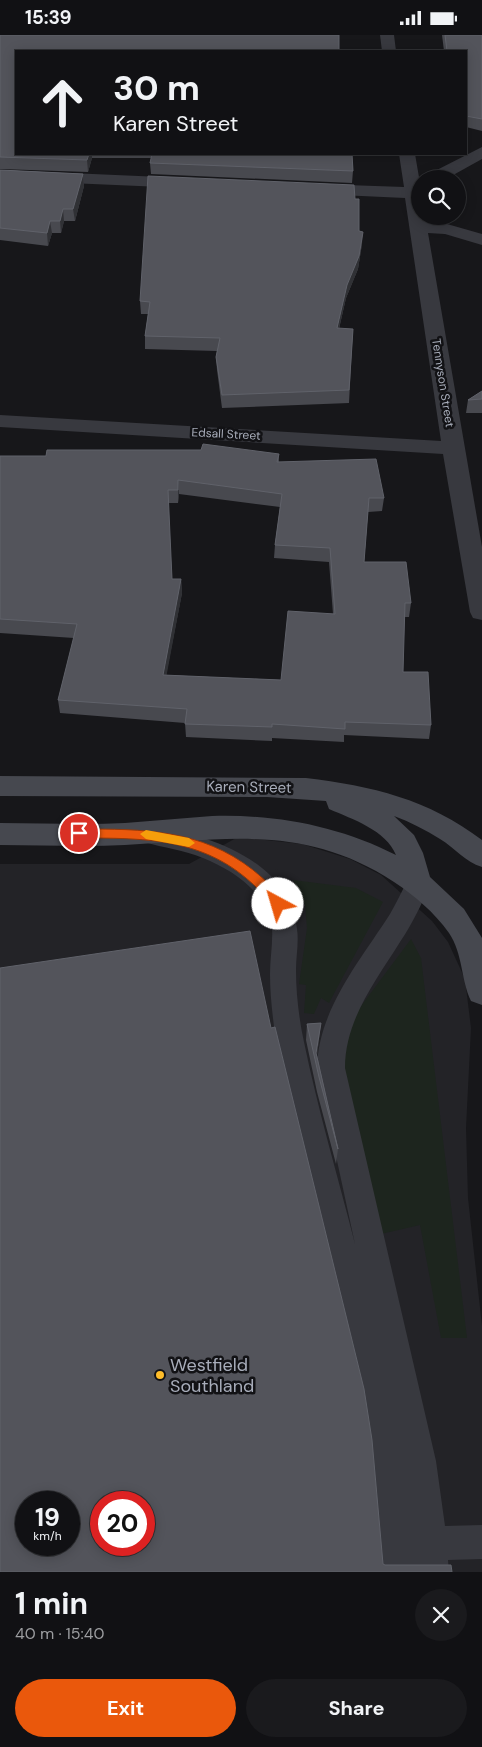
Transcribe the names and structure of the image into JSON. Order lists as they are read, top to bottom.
{
  "streets": {
    "street": ["Tennyson Street", "Edsall Street", "Karen Street"]
  },
  "crossings": [
    ["Tennyson Street", "Edsall Street"]
  ],
  "places": ["Westfield Southland"],
  "page": {
    "status": "15:39",
    "turn": ["30 m", "Karen Street"],
    "speed": "19 km/h",
    "limit": "20",
    "heading": ["1 min", "40 m · 15:40"],
    "buttons": ["Exit", "Share"]
  }
}
